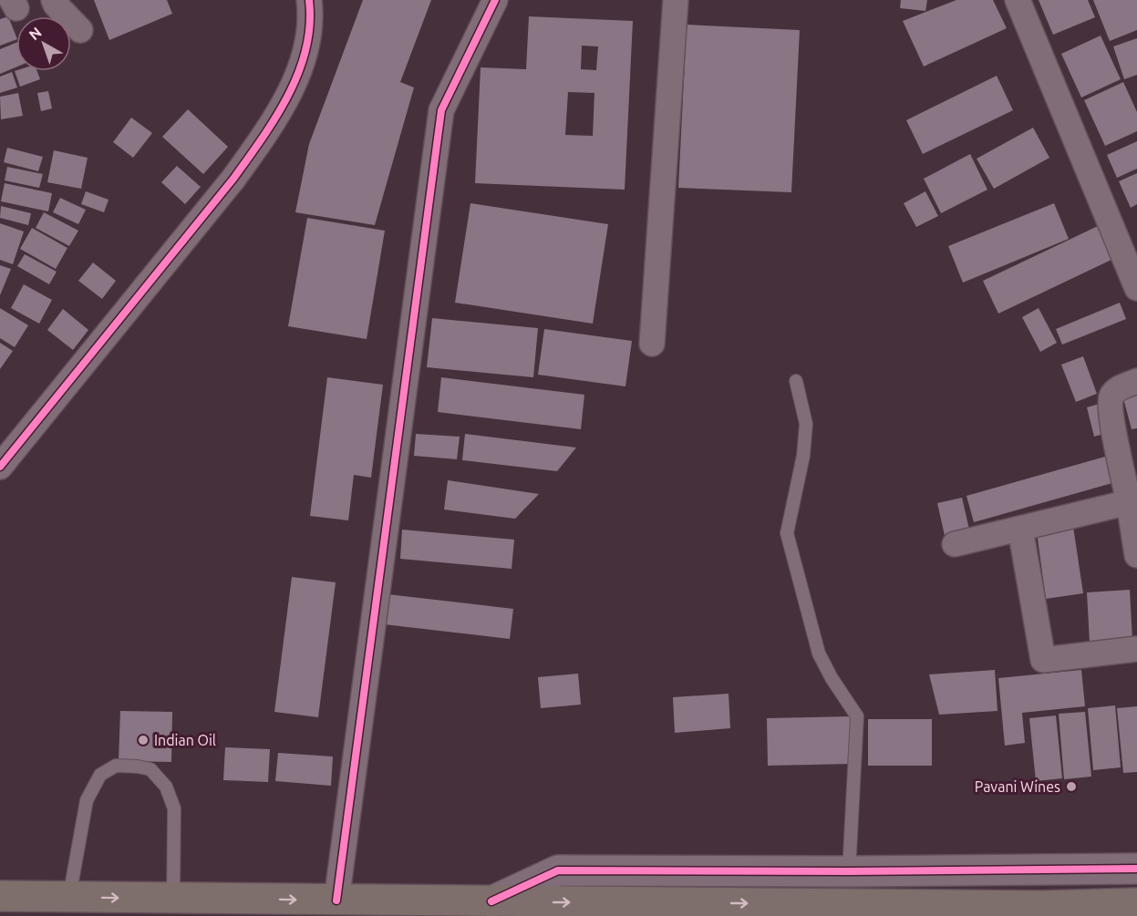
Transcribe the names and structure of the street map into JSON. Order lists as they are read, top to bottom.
{
  "places": ["Indian Oil", "Pavani Wines"],
  "north": "top left"
}
